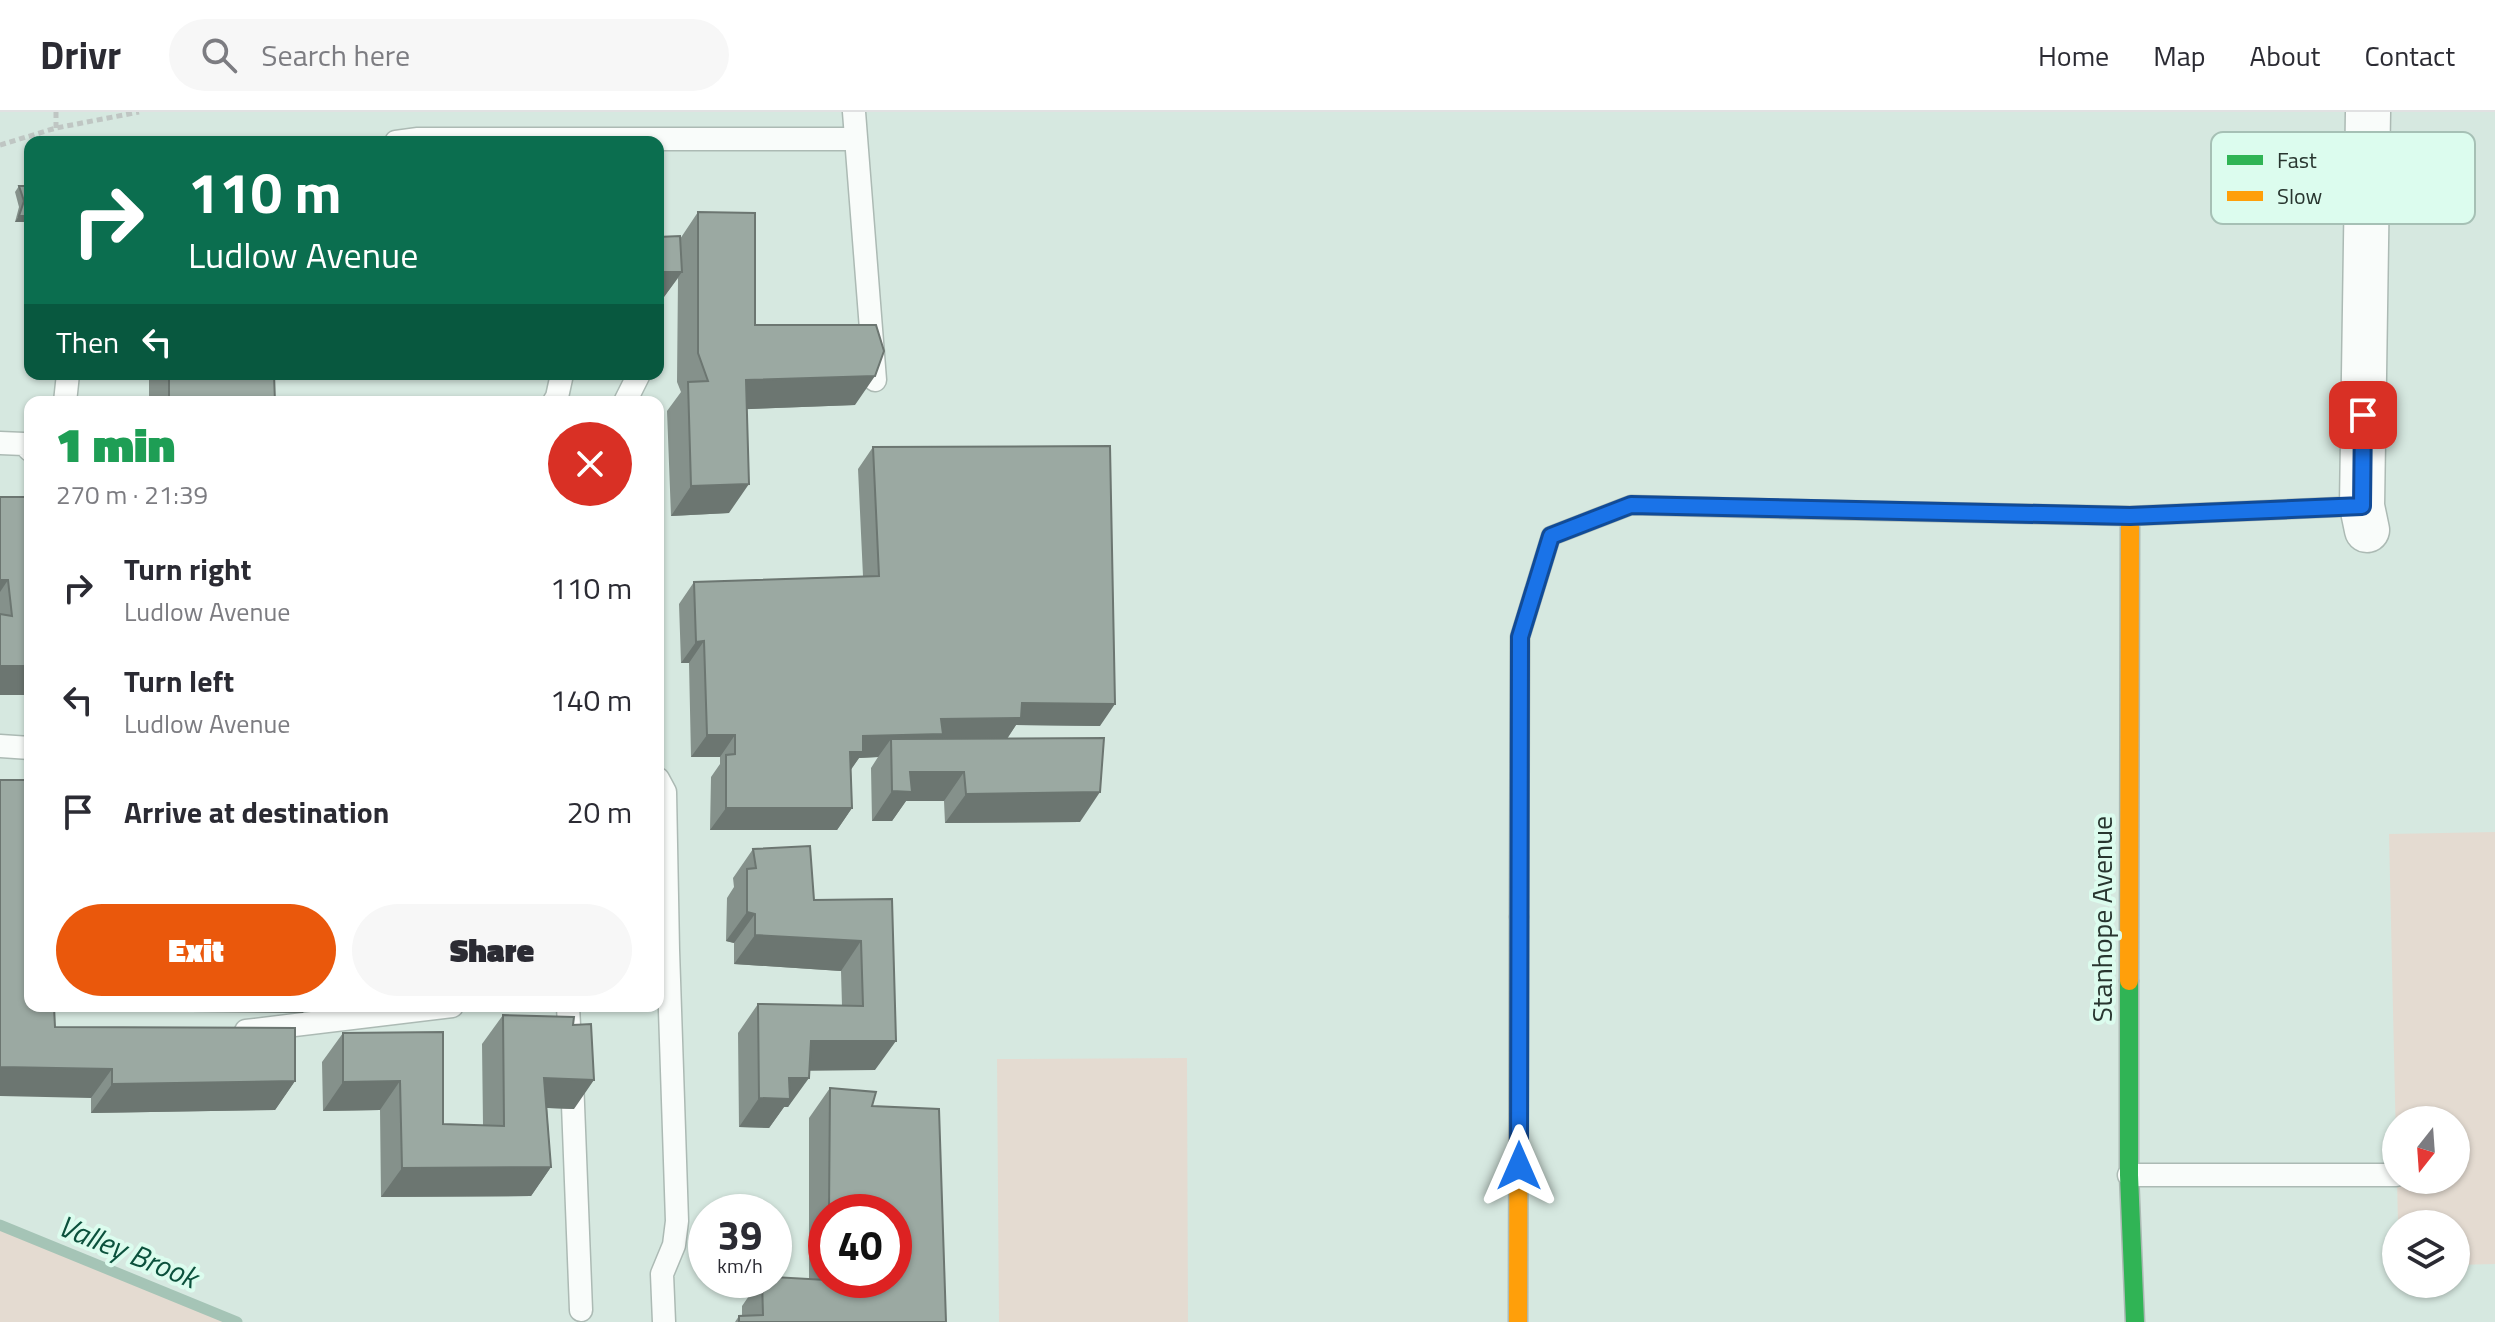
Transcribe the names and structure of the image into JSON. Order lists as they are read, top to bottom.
{
  "streets": {
    "street": ["Stanhope Avenue"]
  },
  "water": ["Valley Brook"],
  "legend": ["Fast", "Slow"],
  "north": "bottom",
  "page": {
    "header": "Drivr",
    "search": "Search here",
    "nav": [
      "Home",
      "Map",
      "About",
      "Contact"
    ],
    "turn": ["110 m", "Ludlow Avenue"],
    "then": "Then",
    "heading": ["1 min", "270 m · 21:39"],
    "list": [
      {
        "name": "Turn right",
        "note": "Ludlow Avenue",
        "value": "110 m"
      },
      {
        "name": "Turn left",
        "note": "Ludlow Avenue",
        "value": "140 m"
      },
      {
        "name": "Arrive at destination",
        "value": "20 m"
      }
    ],
    "buttons": ["Exit", "Share"],
    "speed": "39 km/h",
    "limit": "40"
  }
}
